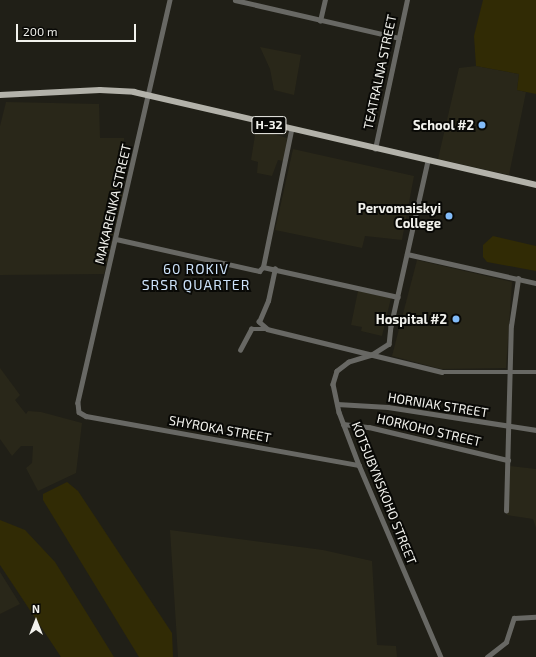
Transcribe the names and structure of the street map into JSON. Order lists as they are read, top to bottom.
{
  "streets": {
    "main road": ["Н-32"],
    "street": [
      "TEATRALNA STREET",
      "MAKARENKA STREET",
      "HORNIAK STREET",
      "SHYROKA STREET",
      "HORKOHO STREET",
      "KOTSUBYNSKOHO STREET"
    ]
  },
  "crossings": [
    ["TEATRALNA STREET", "Н-32"],
    ["Н-32", "MAKARENKA STREET"],
    ["MAKARENKA STREET", "SHYROKA STREET"],
    ["HORNIAK STREET", "KOTSUBYNSKOHO STREET"],
    ["SHYROKA STREET", "KOTSUBYNSKOHO STREET"],
    ["HORKOHO STREET", "KOTSUBYNSKOHO STREET"]
  ],
  "districts": ["60 ROKIV SRSR QUARTER"],
  "places": ["School #2", "Pervomaiskyi College", "Hospital #2"],
  "scale_bar": "200 m",
  "north": "top"
}
